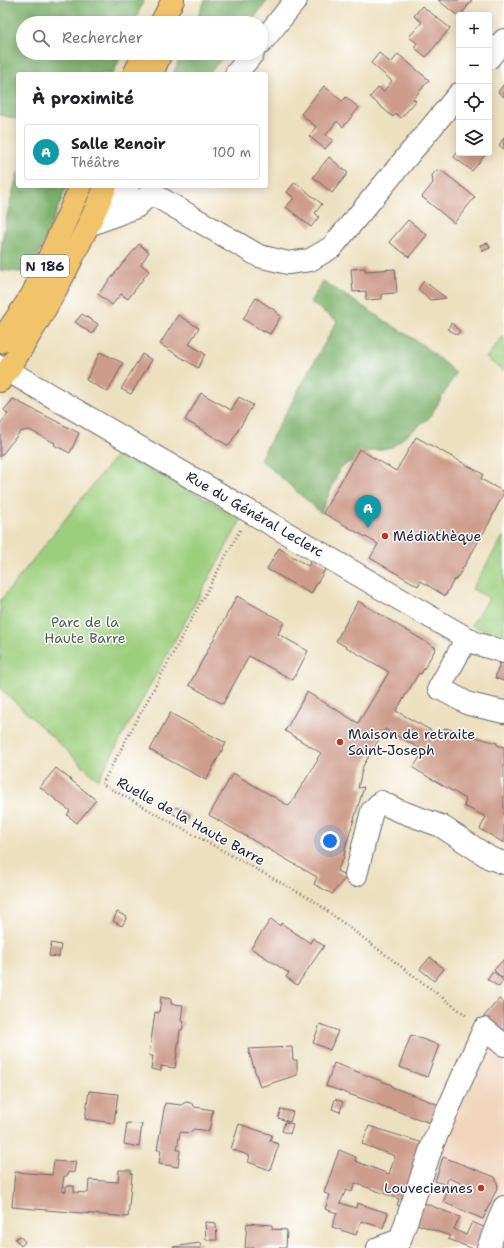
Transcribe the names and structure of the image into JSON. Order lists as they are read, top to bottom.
{
  "streets": {
    "main road": ["N 186"],
    "street": ["Rue du Général Leclerc"],
    "path": ["Ruelle de la Haute Barre"]
  },
  "crossings": [
    ["N 186", "Rue du Général Leclerc"],
    ["Rue du Général Leclerc", "Ruelle de la Haute Barre"]
  ],
  "parks": ["Parc de la Haute Barre"],
  "places": ["Médiathèque", "Maison de retraite Saint-Joseph", "Louveciennes"],
  "page": {
    "map_buttons": ["+", "−"],
    "search": "Rechercher",
    "heading": "À proximité",
    "list": [
      {
        "mark": "A",
        "name": "Salle Renoir",
        "note": "Théâtre",
        "value": "100 m"
      }
    ],
    "pins": "A"
  }
}
